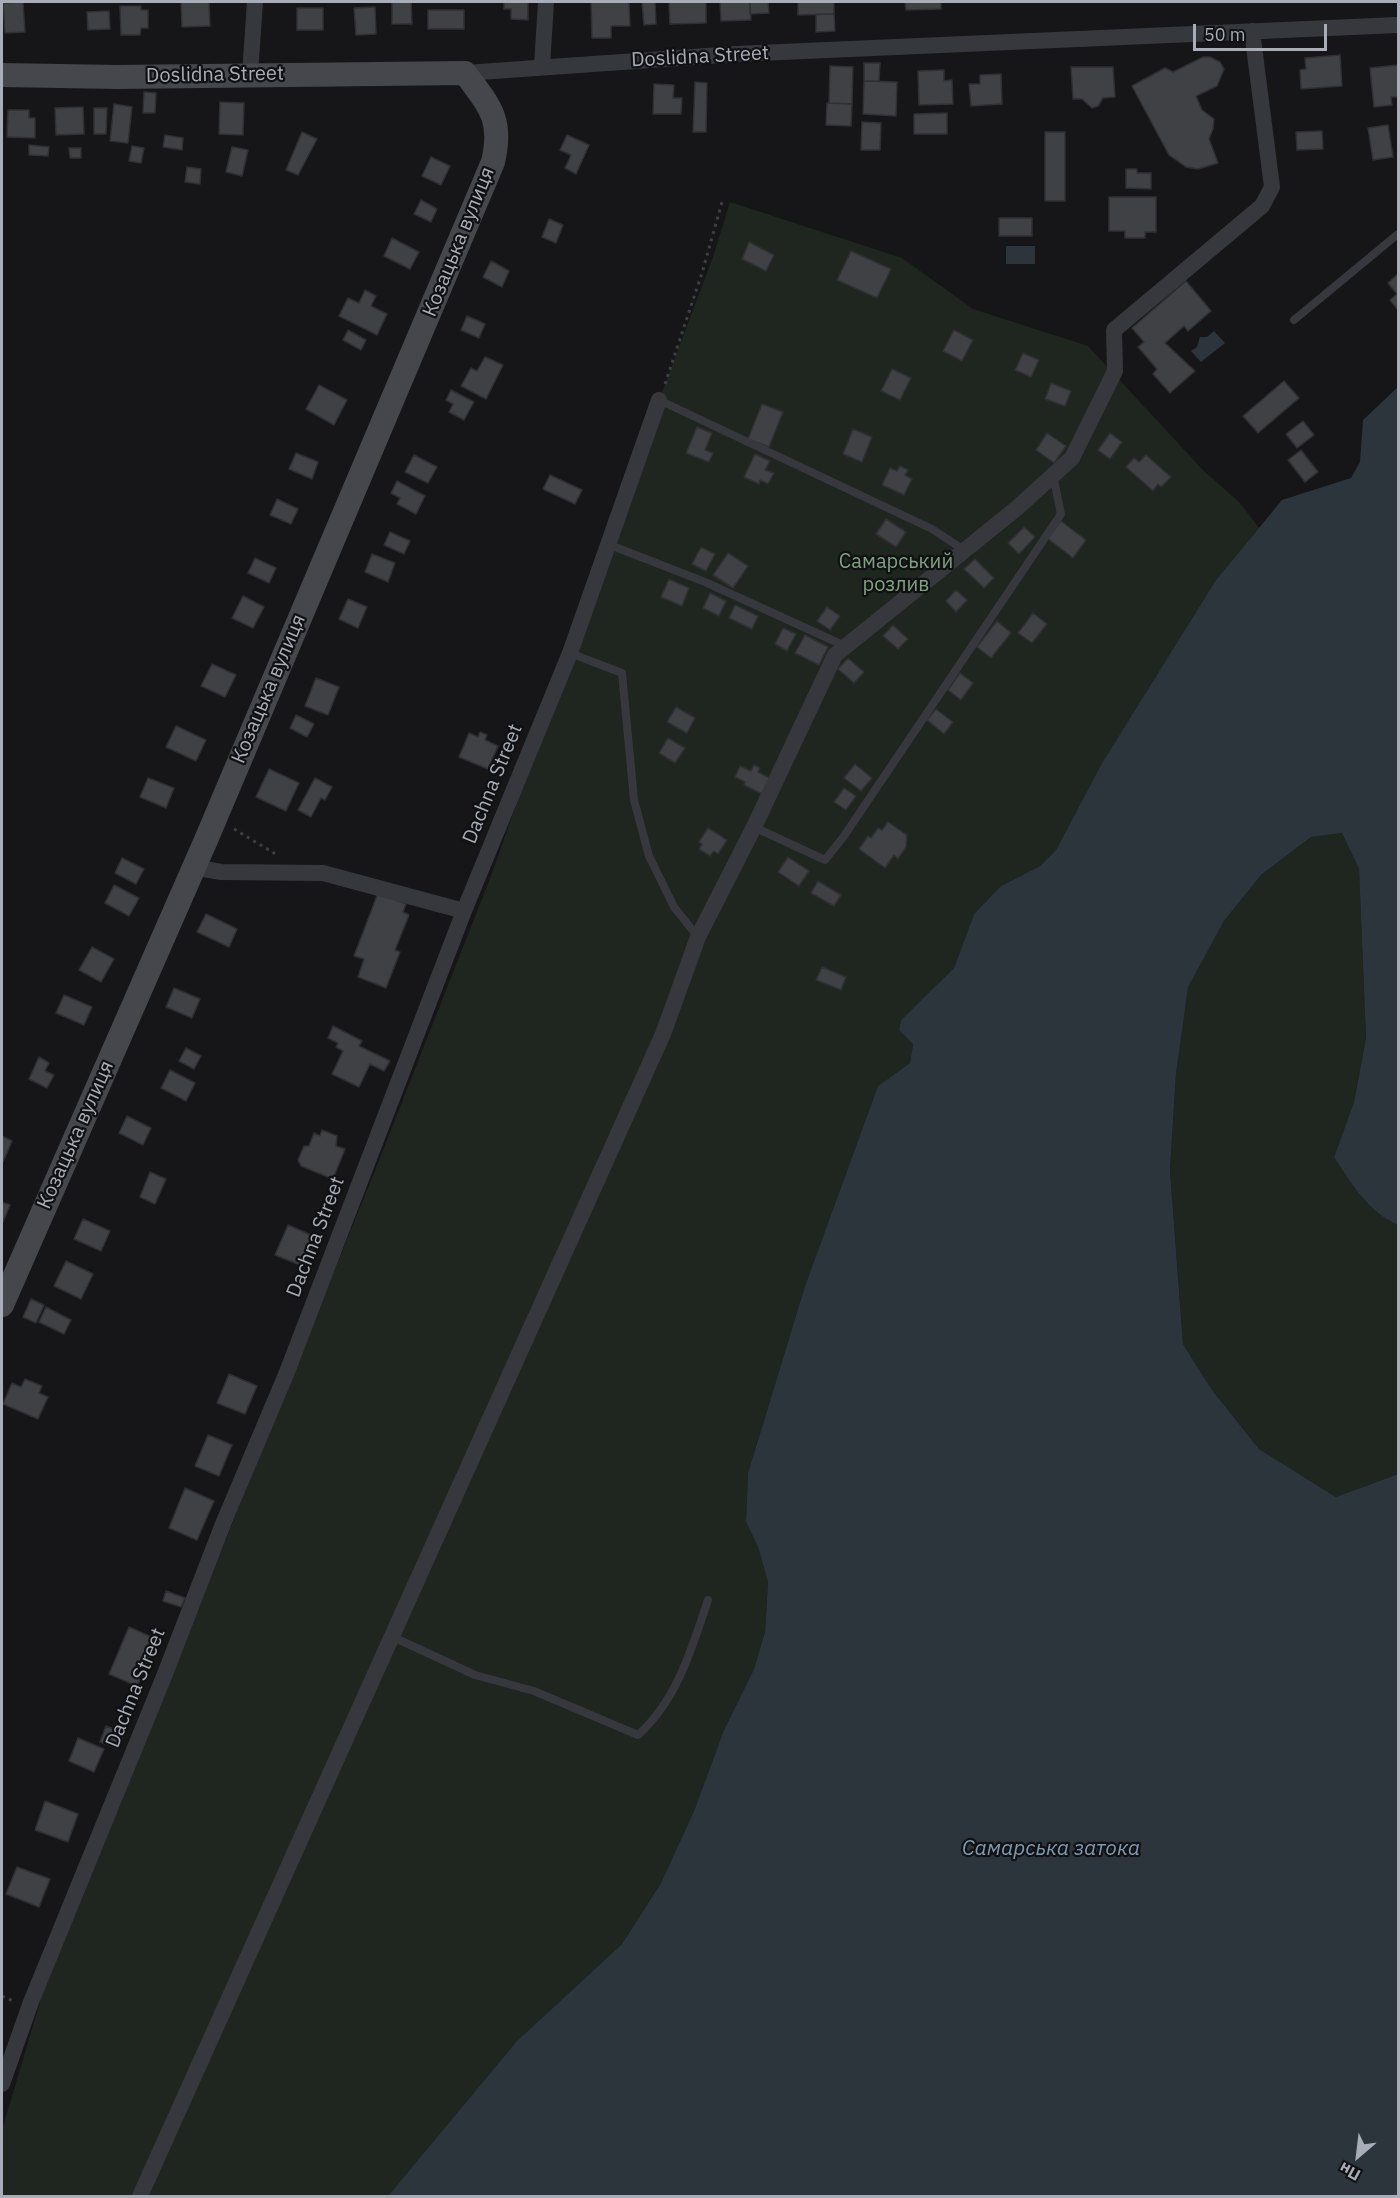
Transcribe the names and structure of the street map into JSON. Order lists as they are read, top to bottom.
{
  "streets": {
    "street": ["Doslidna Street", "Козацька вулиця", "Dachna Street"]
  },
  "crossings": [
    ["Doslidna Street", "Козацька вулиця"]
  ],
  "water": ["Самарська затока"],
  "parks": ["Самарський розлив"],
  "scale_bar": "50 m",
  "north": "bottom left"
}
